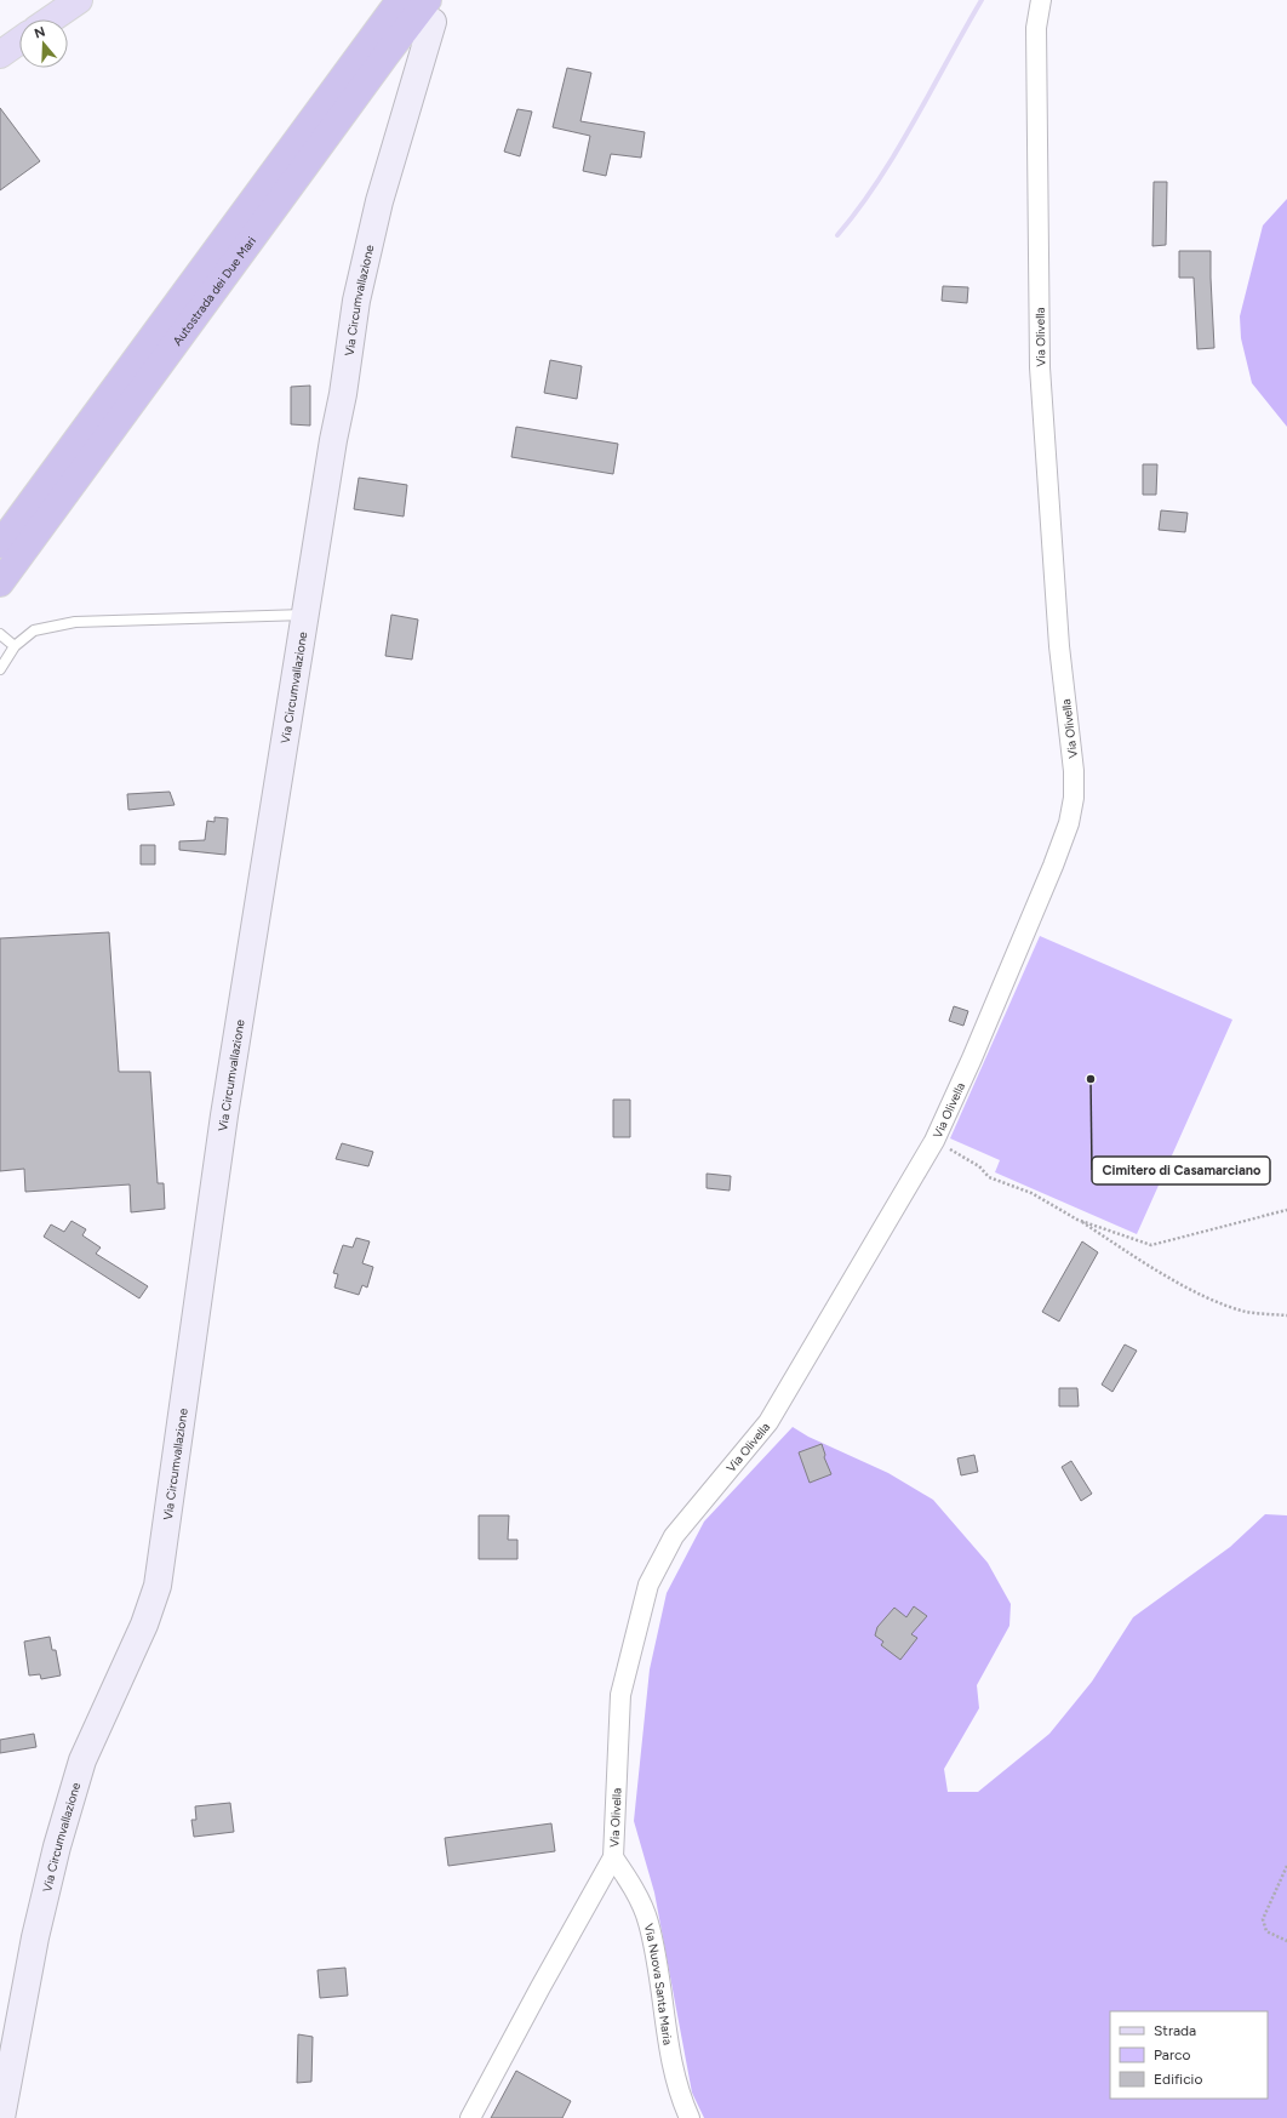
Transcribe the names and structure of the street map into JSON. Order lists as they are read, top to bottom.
{
  "streets": {
    "highway": ["Autostrada dei Due Mari"],
    "street": ["Via Circumvallazione", "Via Olivella", "Via Nuova Santa Maria"]
  },
  "crossings": [
    ["Autostrada dei Due Mari", "Via Circumvallazione"],
    ["Via Olivella", "Via Nuova Santa Maria"]
  ],
  "places": ["Cimitero di Casamarciano"],
  "legend": ["Strada", "Parco", "Edificio"],
  "north": "top"
}
